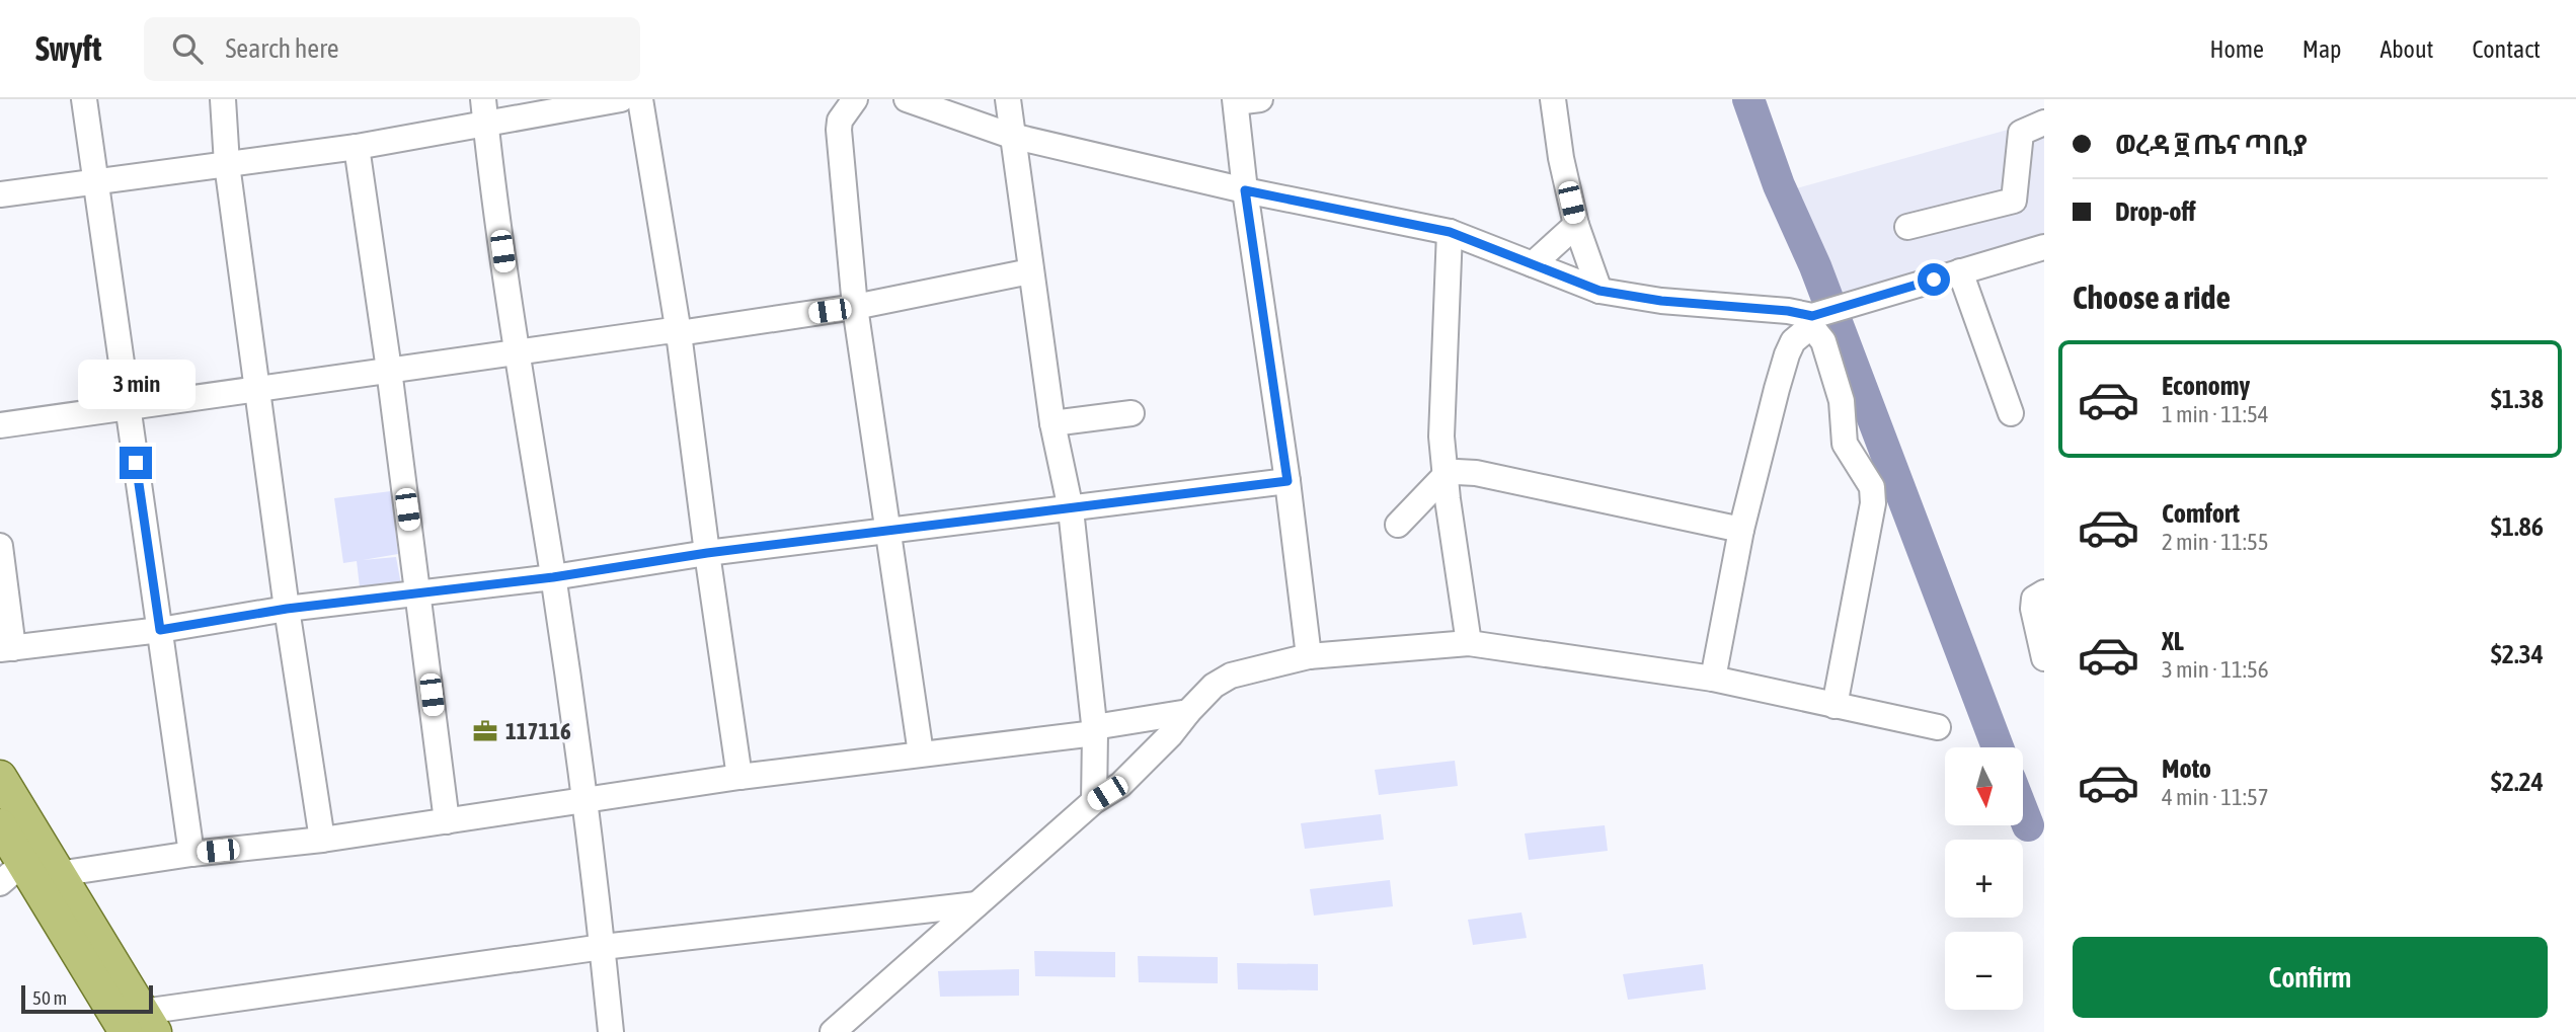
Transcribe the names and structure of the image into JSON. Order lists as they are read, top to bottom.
{
  "places": {
    "office": ["117116"]
  },
  "scale_bar": "50 m",
  "north": "bottom",
  "page": {
    "header": "Swyft",
    "search": "Search here",
    "nav": [
      "Home",
      "Map",
      "About",
      "Contact"
    ],
    "banner": ["ወረዳ ፱ ጤና ጣቢያ", "Drop-off"],
    "heading": "Choose a ride",
    "list": [
      {
        "name": "Economy",
        "note": "1 min · 11:54",
        "value": "$1.38"
      },
      {
        "name": "Comfort",
        "note": "2 min · 11:55",
        "value": "$1.86"
      },
      {
        "name": "XL",
        "note": "3 min · 11:56",
        "value": "$2.34"
      },
      {
        "name": "Moto",
        "note": "4 min · 11:57",
        "value": "$2.24"
      }
    ],
    "bubble": "3 min",
    "map_buttons": ["+", "−"],
    "buttons": "Confirm",
    "scale": "50 m"
  }
}
